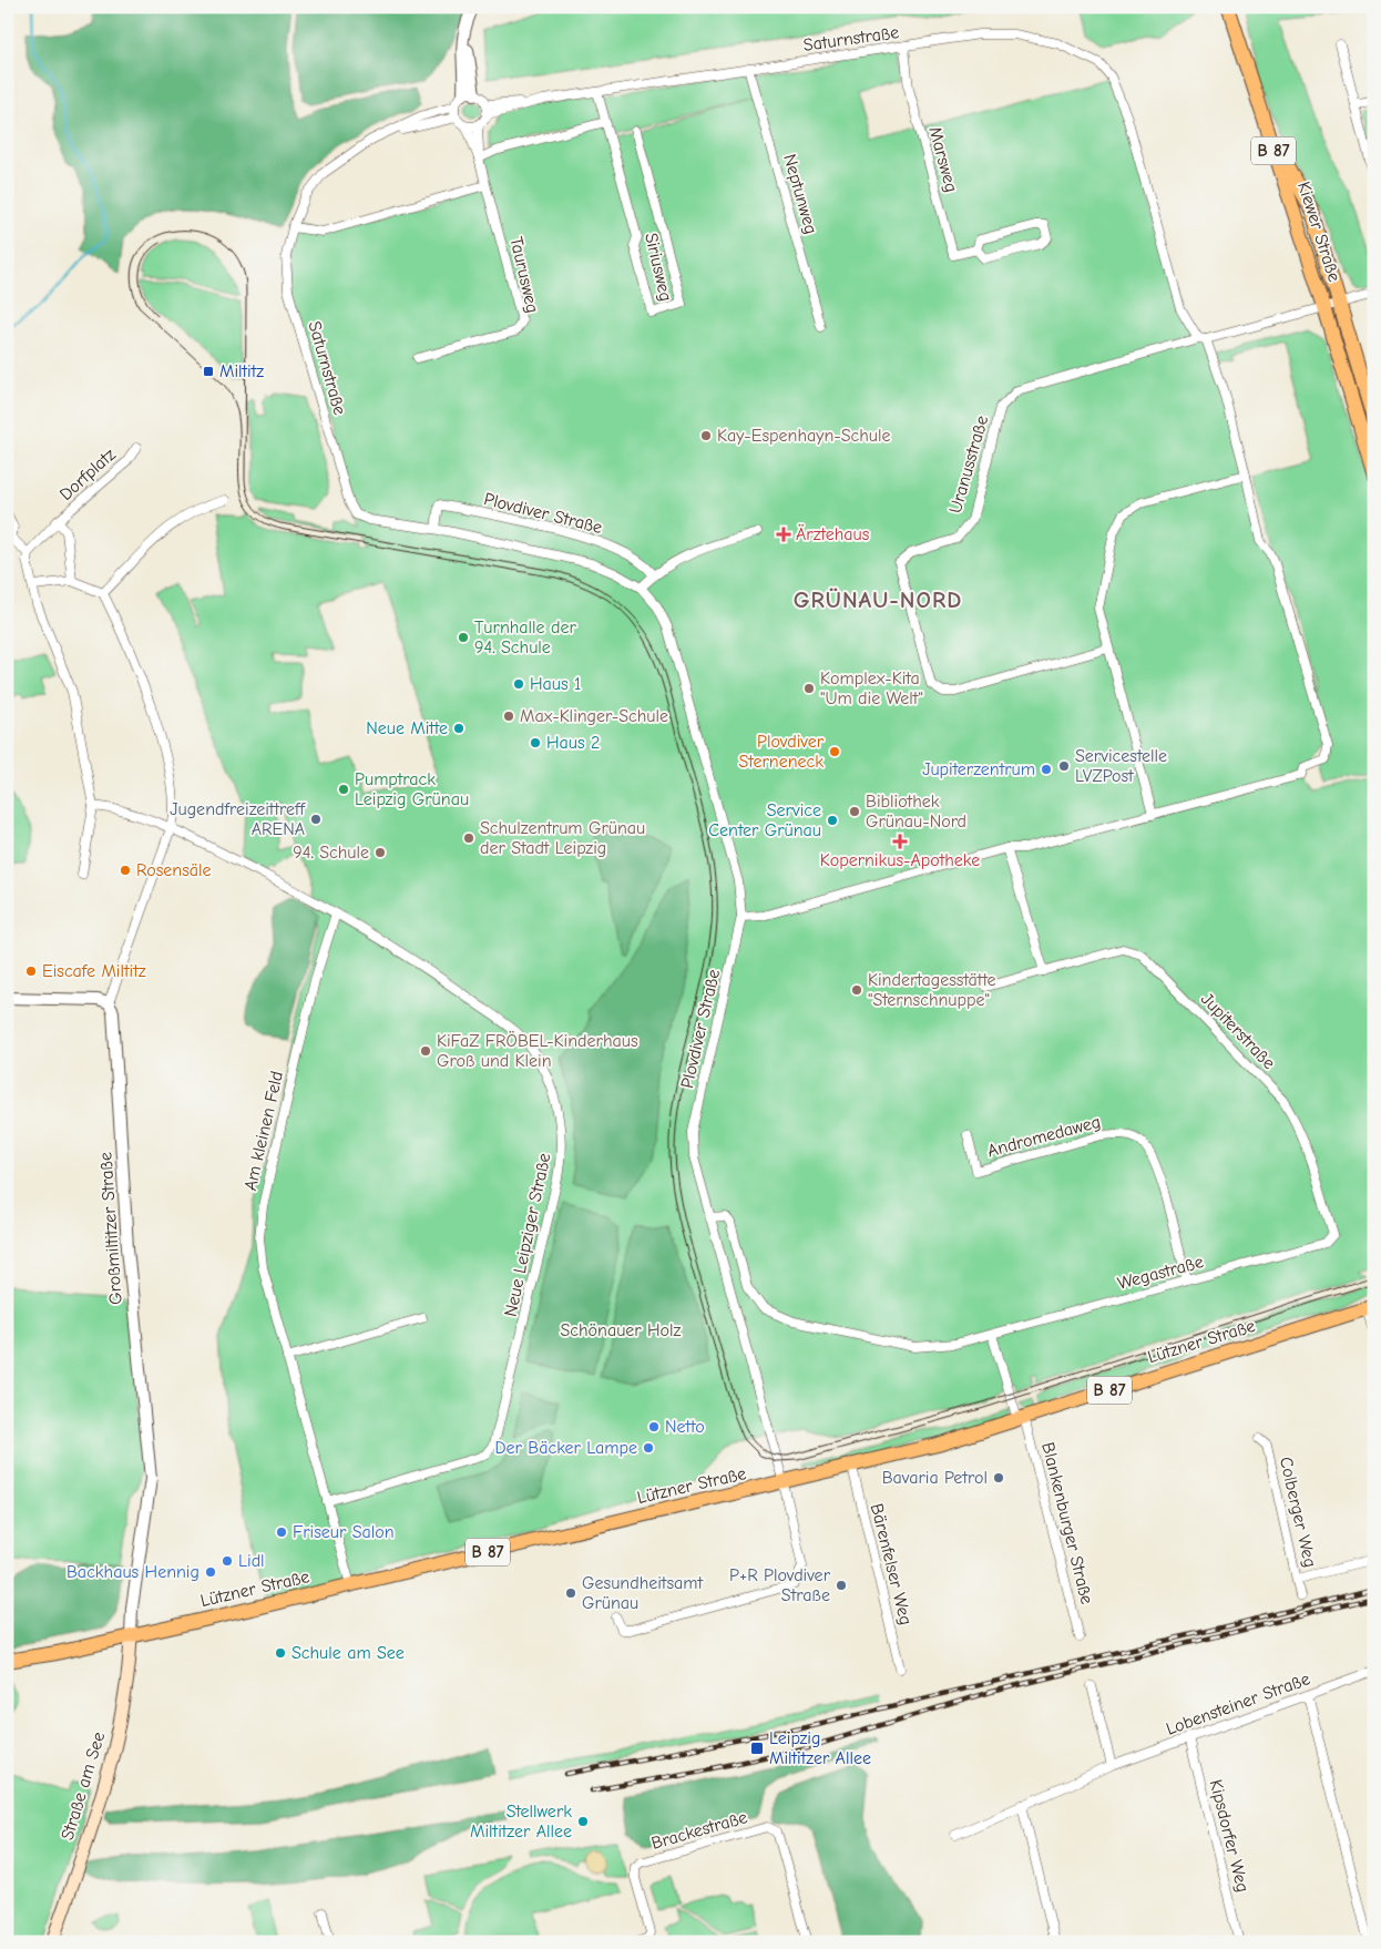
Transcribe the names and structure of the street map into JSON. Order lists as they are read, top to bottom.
{
  "streets": {
    "main road": [
      "B 87",
      "Kiewer Straße",
      "Lützner Straße",
      "Straße am See"
    ],
    "street": [
      "Saturnstraße",
      "Marsweg",
      "Neptunweg",
      "Siriusweg",
      "Taurusweg",
      "Uranusstraße",
      "Dorfplatz",
      "Plovdiver Straße",
      "Jupiterstraße",
      "Am kleinen Feld",
      "Andromedaweg",
      "Großmiltitzer Straße",
      "Neue Leipziger Straße",
      "Wegastraße",
      "Colberger Weg",
      "Blankenburger Straße",
      "Bärenfelser Weg",
      "Lobensteiner Straße",
      "Brackestraße",
      "Kipsdorfer Weg"
    ]
  },
  "crossings": [
    ["Saturnstraße", "Marsweg"],
    ["Saturnstraße", "Neptunweg"],
    ["Saturnstraße", "Siriusweg"],
    ["Saturnstraße", "Taurusweg"],
    ["Saturnstraße", "Uranusstraße"],
    ["Saturnstraße", "Plovdiver Straße"],
    ["B 87", "Kiewer Straße"],
    ["Kiewer Straße", "Uranusstraße"],
    ["Plovdiver Straße", "Wegastraße"],
    ["Plovdiver Straße", "Lützner Straße"],
    ["Jupiterstraße", "Wegastraße"],
    ["Am kleinen Feld", "Neue Leipziger Straße"],
    ["Am kleinen Feld", "Lützner Straße"],
    ["Andromedaweg", "Wegastraße"],
    ["Großmiltitzer Straße", "Lützner Straße"],
    ["Großmiltitzer Straße", "Straße am See"],
    ["Lützner Straße", "Blankenburger Straße"],
    ["Lützner Straße", "Bärenfelser Weg"],
    ["Lützner Straße", "Straße am See"],
    ["Lobensteiner Straße", "Kipsdorfer Weg"]
  ],
  "districts": ["GRÜNAU-NORD"],
  "parks": ["Schönauer Holz"],
  "places": {
    "transit": ["Miltitz", "Leipzig Miltitzer Allee"],
    "other": [
      "Kay-Espenhayn-Schule",
      "Turnhalle der 94. Schule",
      "Haus 1",
      "Komplex-Kita \"Um die Welt\"",
      "Max-Klinger-Schule",
      "Neue Mitte",
      "Haus 2",
      "Plovdiver Sterneneck",
      "Servicestelle LVZPost",
      "Jupiterzentrum",
      "Pumptrack Leipzig Grünau",
      "Bibliothek Grünau-Nord",
      "Jugendfreizeittreff ARENA",
      "Service Center Grünau",
      "Schulzentrum Grünau der Stadt Leipzig",
      "94. Schule",
      "Rosensäle",
      "Eiscafe Miltitz",
      "Kindertagesstätte \"Sternschnuppe\"",
      "KiFaZ FRÖBEL-Kinderhaus Groß und Klein",
      "Netto",
      "Der Bäcker Lampe",
      "Bavaria Petrol",
      "Friseur Salon",
      "Lidl",
      "Backhaus Hennig",
      "P+R Plovdiver Straße",
      "Gesundheitsamt Grünau",
      "Schule am See",
      "Stellwerk Miltitzer Allee"
    ],
    "health": ["Ärztehaus", "Kopernikus-Apotheke"]
  }
}
